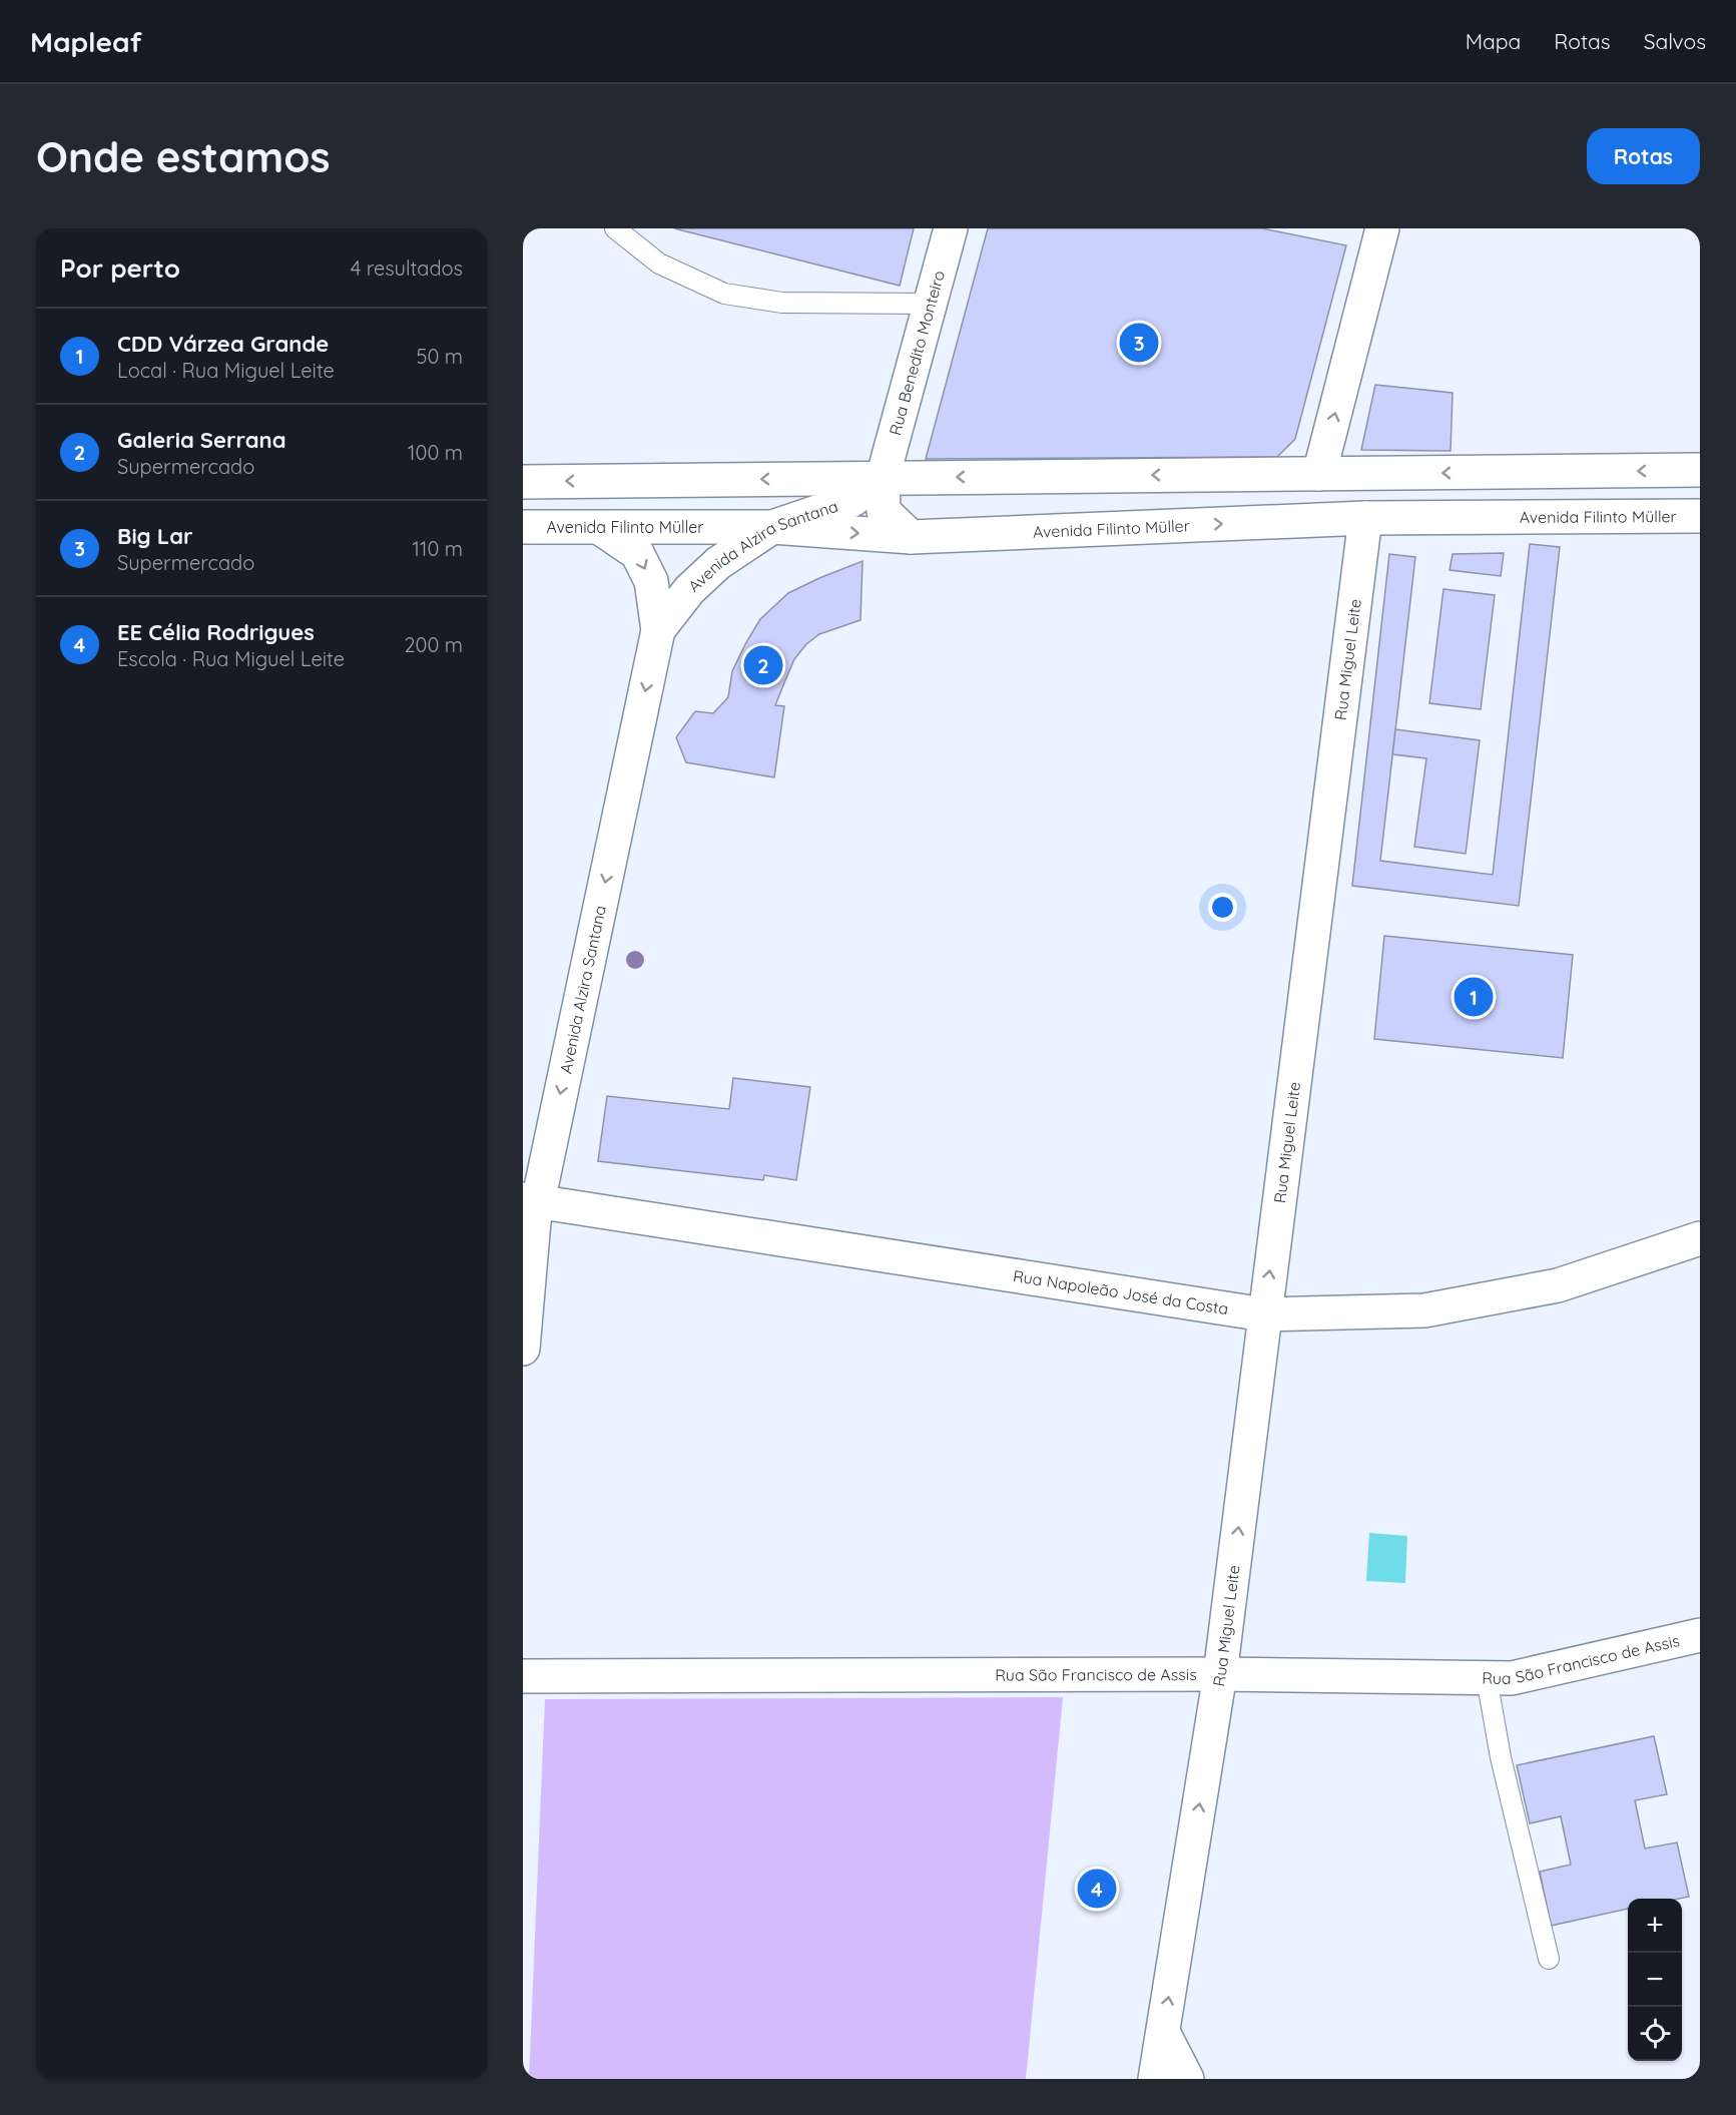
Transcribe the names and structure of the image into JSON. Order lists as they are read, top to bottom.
{
  "streets": {
    "main road": [
      "Rua Benedito Monteiro",
      "Avenida Filinto Müller",
      "Avenida Alzira Santana",
      "Rua Miguel Leite",
      "Rua Napoleão José da Costa",
      "Rua São Francisco de Assis"
    ]
  },
  "crossings": [
    ["Rua Benedito Monteiro", "Avenida Filinto Müller"],
    ["Rua Benedito Monteiro", "Avenida Alzira Santana"],
    ["Avenida Filinto Müller", "Avenida Alzira Santana"],
    ["Avenida Filinto Müller", "Rua Miguel Leite"],
    ["Avenida Alzira Santana", "Rua Napoleão José da Costa"],
    ["Rua Miguel Leite", "Rua Napoleão José da Costa"],
    ["Rua Miguel Leite", "Rua São Francisco de Assis"]
  ],
  "one_way": ["Avenida Alzira Santana", "Rua Miguel Leite"],
  "page": {
    "header": "Mapleaf",
    "nav": ["Mapa", "Rotas", "Salvos"],
    "buttons": "Rotas",
    "title": "Onde estamos",
    "heading": ["Por perto", "4 resultados"],
    "list": [
      {
        "mark": "1",
        "name": "CDD Várzea Grande",
        "note": "Local · Rua Miguel Leite",
        "value": "50 m"
      },
      {
        "mark": "2",
        "name": "Galeria Serrana",
        "note": "Supermercado",
        "value": "100 m"
      },
      {
        "mark": "3",
        "name": "Big Lar",
        "note": "Supermercado",
        "value": "110 m"
      },
      {
        "mark": "4",
        "name": "EE Célia Rodrigues",
        "note": "Escola · Rua Miguel Leite",
        "value": "200 m"
      }
    ],
    "pins": [
      "3",
      "2",
      "1",
      "4"
    ],
    "map_buttons": ["+", "−"]
  }
}
